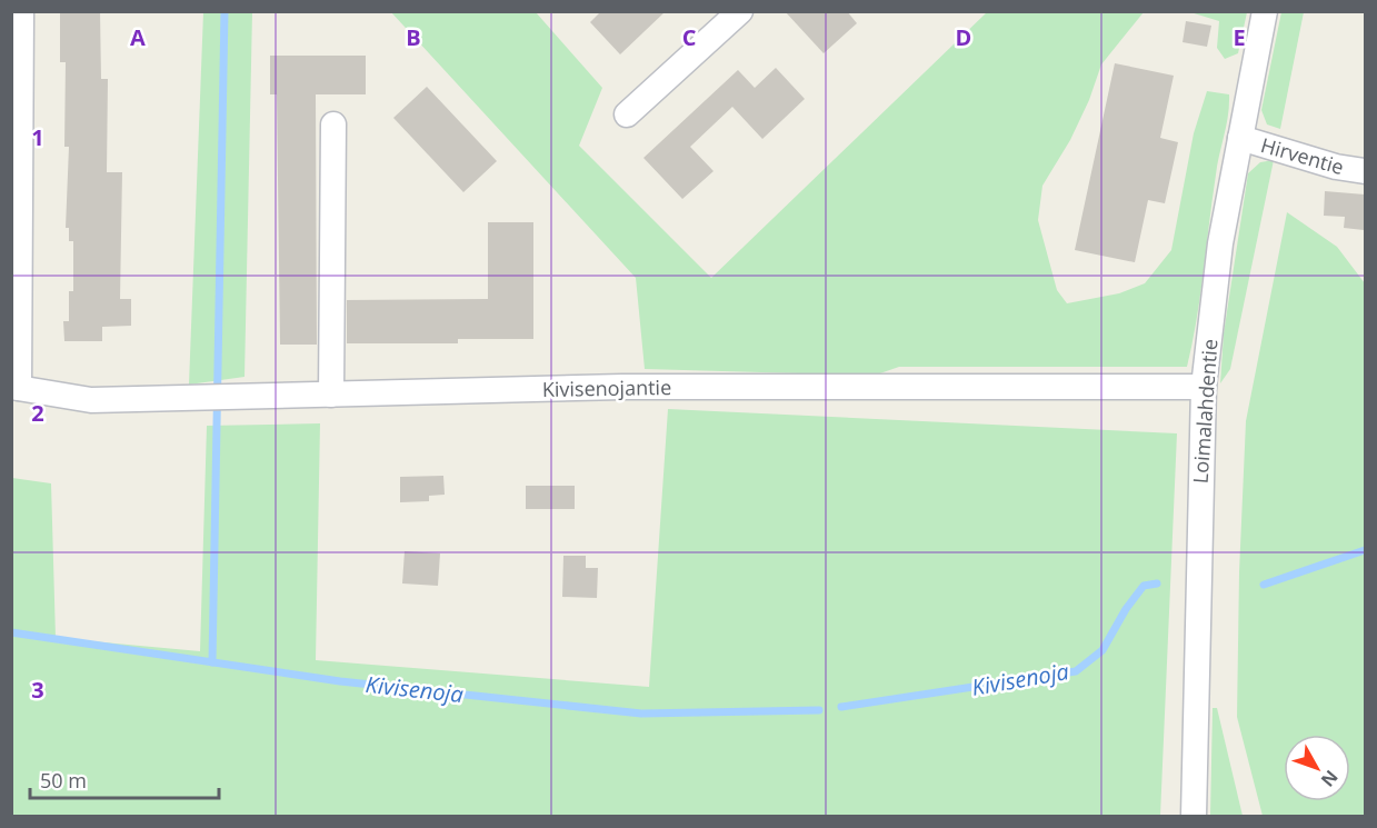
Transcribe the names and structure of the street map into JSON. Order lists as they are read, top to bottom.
{
  "streets": {
    "street": ["Hirventie", "Kivisenojantie", "Loimalahdentie"]
  },
  "crossings": [
    ["Hirventie", "Loimalahdentie"],
    ["Kivisenojantie", "Loimalahdentie"]
  ],
  "water": ["Kivisenoja"],
  "scale_bar": "50 m",
  "north": "bottom right",
  "grid": {
    "columns": [
      "A",
      "B",
      "C",
      "D",
      "E"
    ],
    "rows": ["1", "2", "3"]
  }
}
